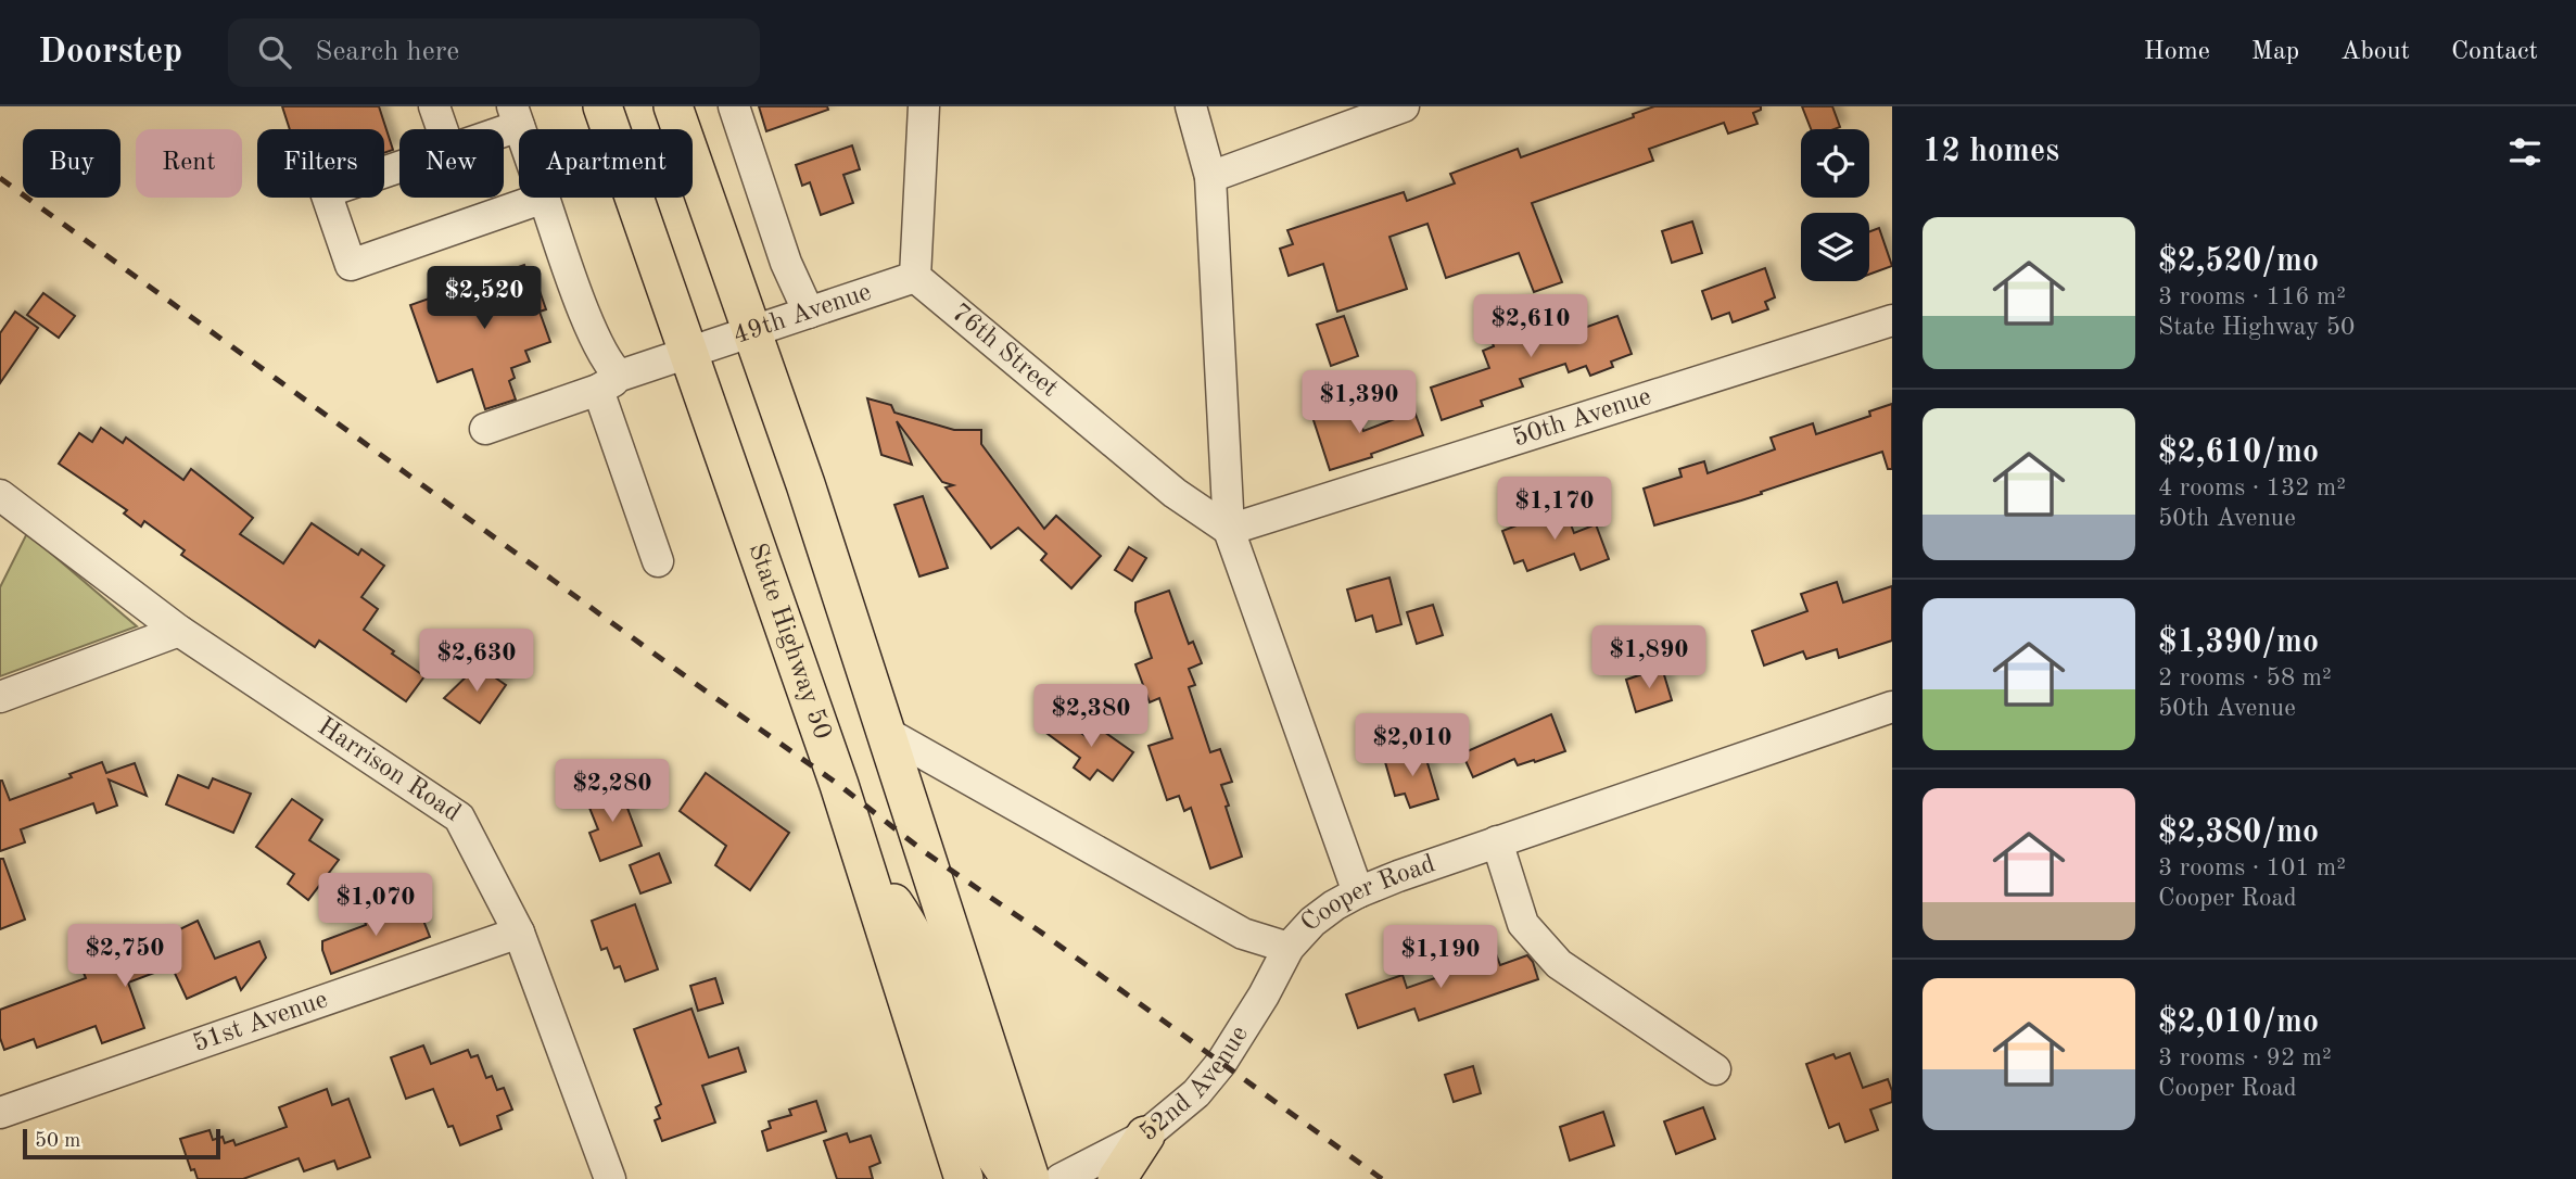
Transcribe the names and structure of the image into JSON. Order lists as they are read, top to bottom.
{
  "streets": {
    "main road": ["State Highway 50"],
    "street": [
      "49th Avenue",
      "76th Street",
      "50th Avenue",
      "Harrison Road",
      "Cooper Road",
      "51st Avenue",
      "52nd Avenue"
    ]
  },
  "crossings": [
    ["49th Avenue", "76th Street"],
    ["49th Avenue", "State Highway 50"],
    ["76th Street", "50th Avenue"],
    ["Harrison Road", "51st Avenue"],
    ["Cooper Road", "52nd Avenue"]
  ],
  "scale_bar": "50 m",
  "page": {
    "header": "Doorstep",
    "search": "Search here",
    "nav": [
      "Home",
      "Map",
      "About",
      "Contact"
    ],
    "heading": "12 homes",
    "chip": [
      "Buy",
      "Rent",
      "Filters",
      "New",
      "Apartment"
    ],
    "list": [
      {
        "name": "$2,520/mo",
        "note": "3 rooms · 116 m² · State Highway 50"
      },
      {
        "name": "$2,610/mo",
        "note": "4 rooms · 132 m² · 50th Avenue"
      },
      {
        "name": "$1,390/mo",
        "note": "2 rooms · 58 m² · 50th Avenue"
      },
      {
        "name": "$2,380/mo",
        "note": "3 rooms · 101 m² · Cooper Road"
      },
      {
        "name": "$2,010/mo",
        "note": "3 rooms · 92 m² · Cooper Road"
      }
    ],
    "price": [
      "$2,520",
      "$2,610",
      "$1,390",
      "$1,170",
      "$1,890",
      "$2,630",
      "$2,380",
      "$2,010",
      "$2,280",
      "$1,070",
      "$2,750",
      "$1,190"
    ],
    "scale": "50 m"
  }
}
